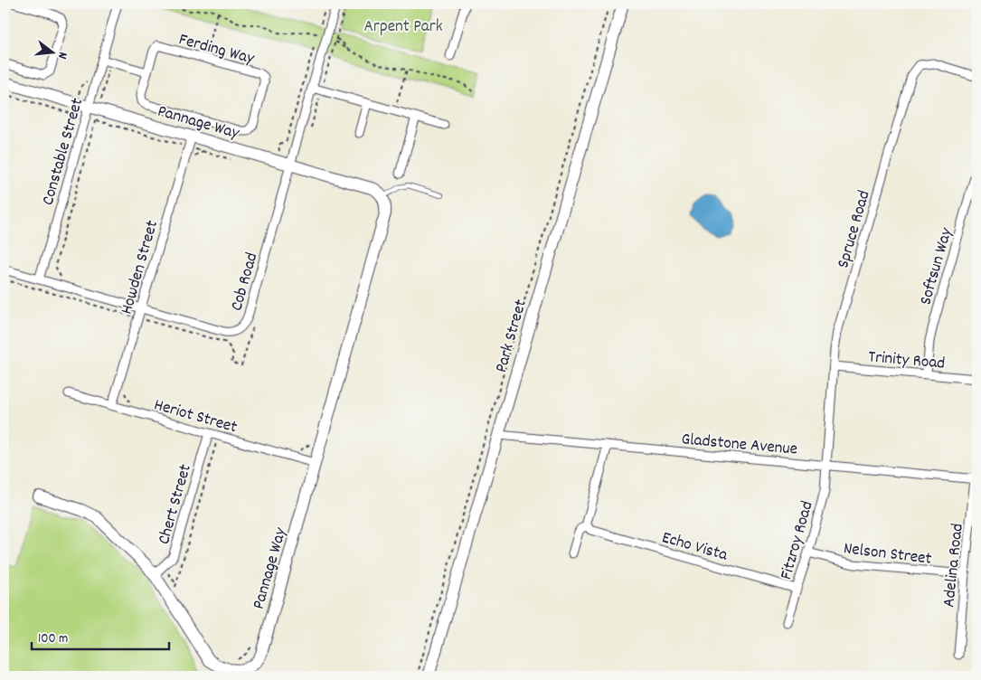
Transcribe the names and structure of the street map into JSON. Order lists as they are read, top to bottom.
{
  "streets": {
    "street": [
      "Ferding Way",
      "Pannage Way",
      "Constable Street",
      "Spruce Road",
      "Softsun Way",
      "Howden Street",
      "Cob Road",
      "Park Street",
      "Trinity Road",
      "Heriot Street",
      "Gladstone Avenue",
      "Chert Street",
      "Fitzroy Road",
      "Echo Vista",
      "Nelson Street",
      "Adelina Road"
    ]
  },
  "crossings": [
    ["Pannage Way", "Constable Street"],
    ["Pannage Way", "Howden Street"],
    ["Pannage Way", "Cob Road"],
    ["Pannage Way", "Heriot Street"],
    ["Pannage Way", "Chert Street"],
    ["Constable Street", "Cob Road"],
    ["Spruce Road", "Trinity Road"],
    ["Spruce Road", "Gladstone Avenue"],
    ["Spruce Road", "Fitzroy Road"],
    ["Softsun Way", "Trinity Road"],
    ["Howden Street", "Cob Road"],
    ["Howden Street", "Heriot Street"],
    ["Park Street", "Gladstone Avenue"],
    ["Heriot Street", "Chert Street"],
    ["Gladstone Avenue", "Fitzroy Road"],
    ["Gladstone Avenue", "Adelina Road"],
    ["Fitzroy Road", "Echo Vista"],
    ["Fitzroy Road", "Nelson Street"],
    ["Nelson Street", "Adelina Road"]
  ],
  "parks": ["Arpent Park"],
  "scale_bar": "100 m",
  "north": "right"
}
